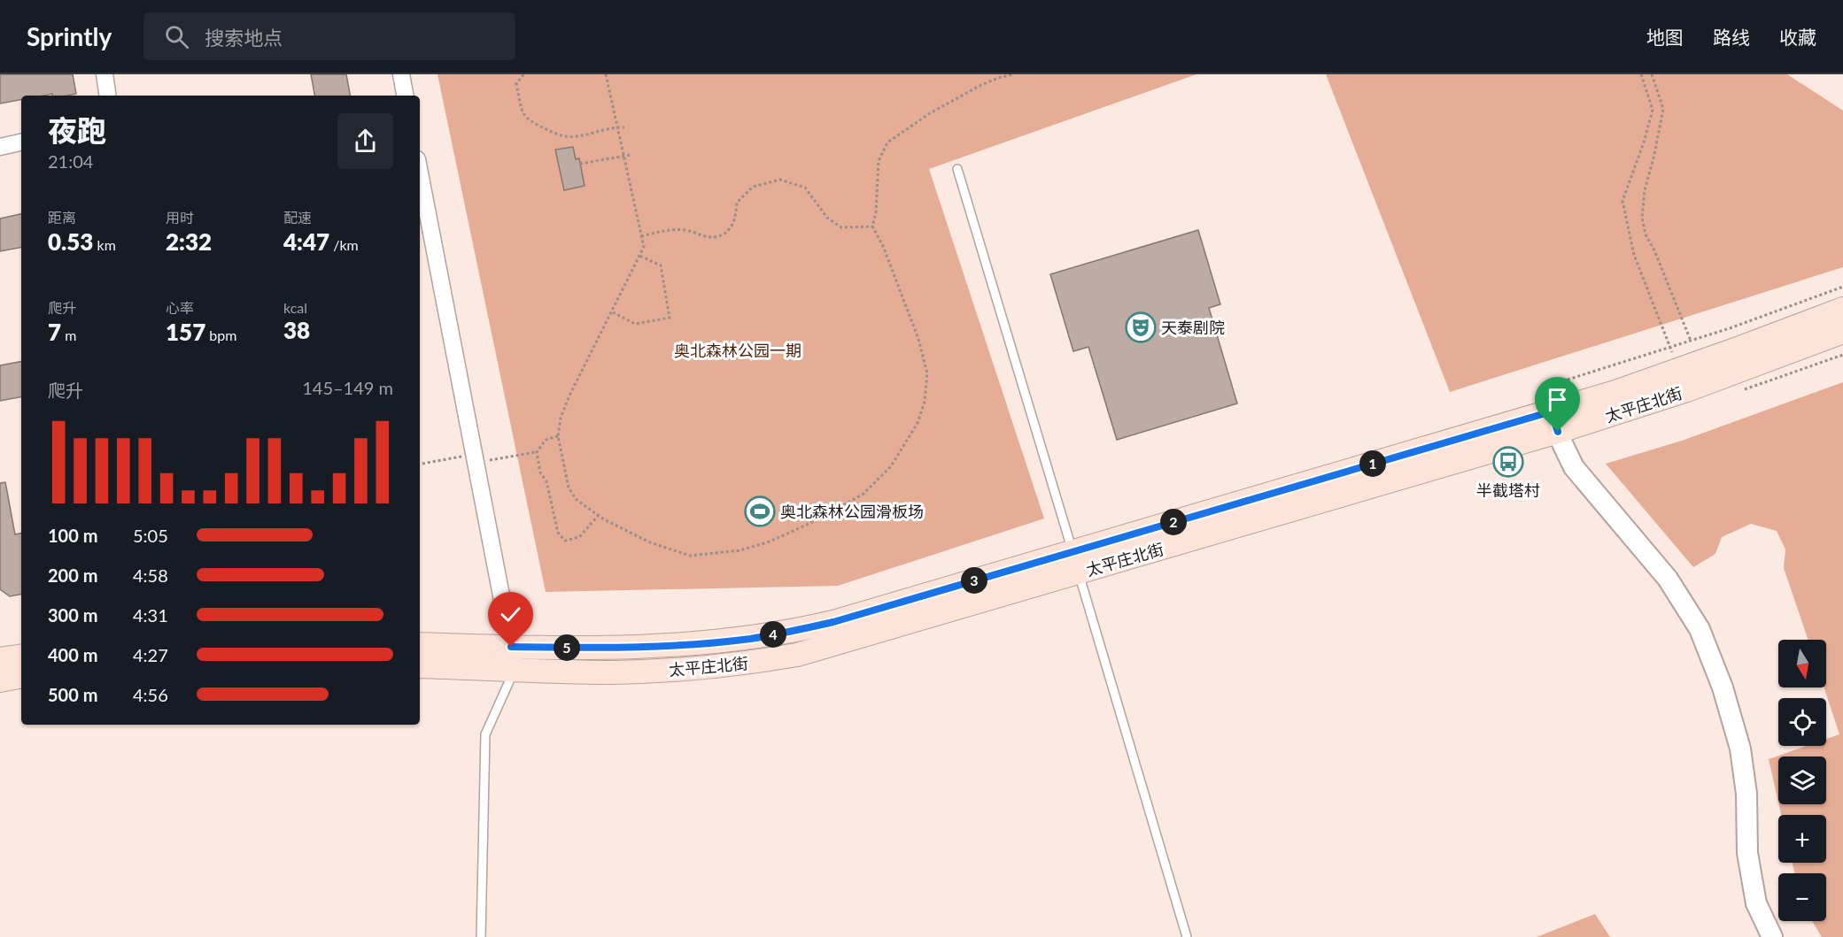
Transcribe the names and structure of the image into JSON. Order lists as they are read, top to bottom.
{
  "streets": {
    "main road": ["太平庄北街"]
  },
  "parks": ["奥北森林公园一期"],
  "places": {
    "theatre": ["天泰剧院"],
    "bus stop": ["半截塔村"],
    "sports": ["奥北森林公园滑板场"]
  },
  "north": "bottom",
  "page": {
    "header": "Sprintly",
    "search": "搜索地点",
    "nav": ["地图", "路线", "收藏"],
    "heading": ["夜跑", "21:04"],
    "stats": [
      ["距离", "0.53 km"],
      ["用时", "2:32"],
      ["配速", "4:47 /km"],
      ["爬升", "7 m"],
      ["心率", "157 bpm"],
      ["kcal", "38"]
    ],
    "chart": ["爬升", "145–149 m"],
    "pins": [
      "1",
      "2",
      "3",
      "4",
      "5"
    ],
    "list": [
      {
        "name": "100 m",
        "note": "5:05"
      },
      {
        "name": "200 m",
        "note": "4:58"
      },
      {
        "name": "300 m",
        "note": "4:31"
      },
      {
        "name": "400 m",
        "note": "4:27"
      },
      {
        "name": "500 m",
        "note": "4:56"
      }
    ],
    "map_buttons": ["+", "−"]
  }
}
